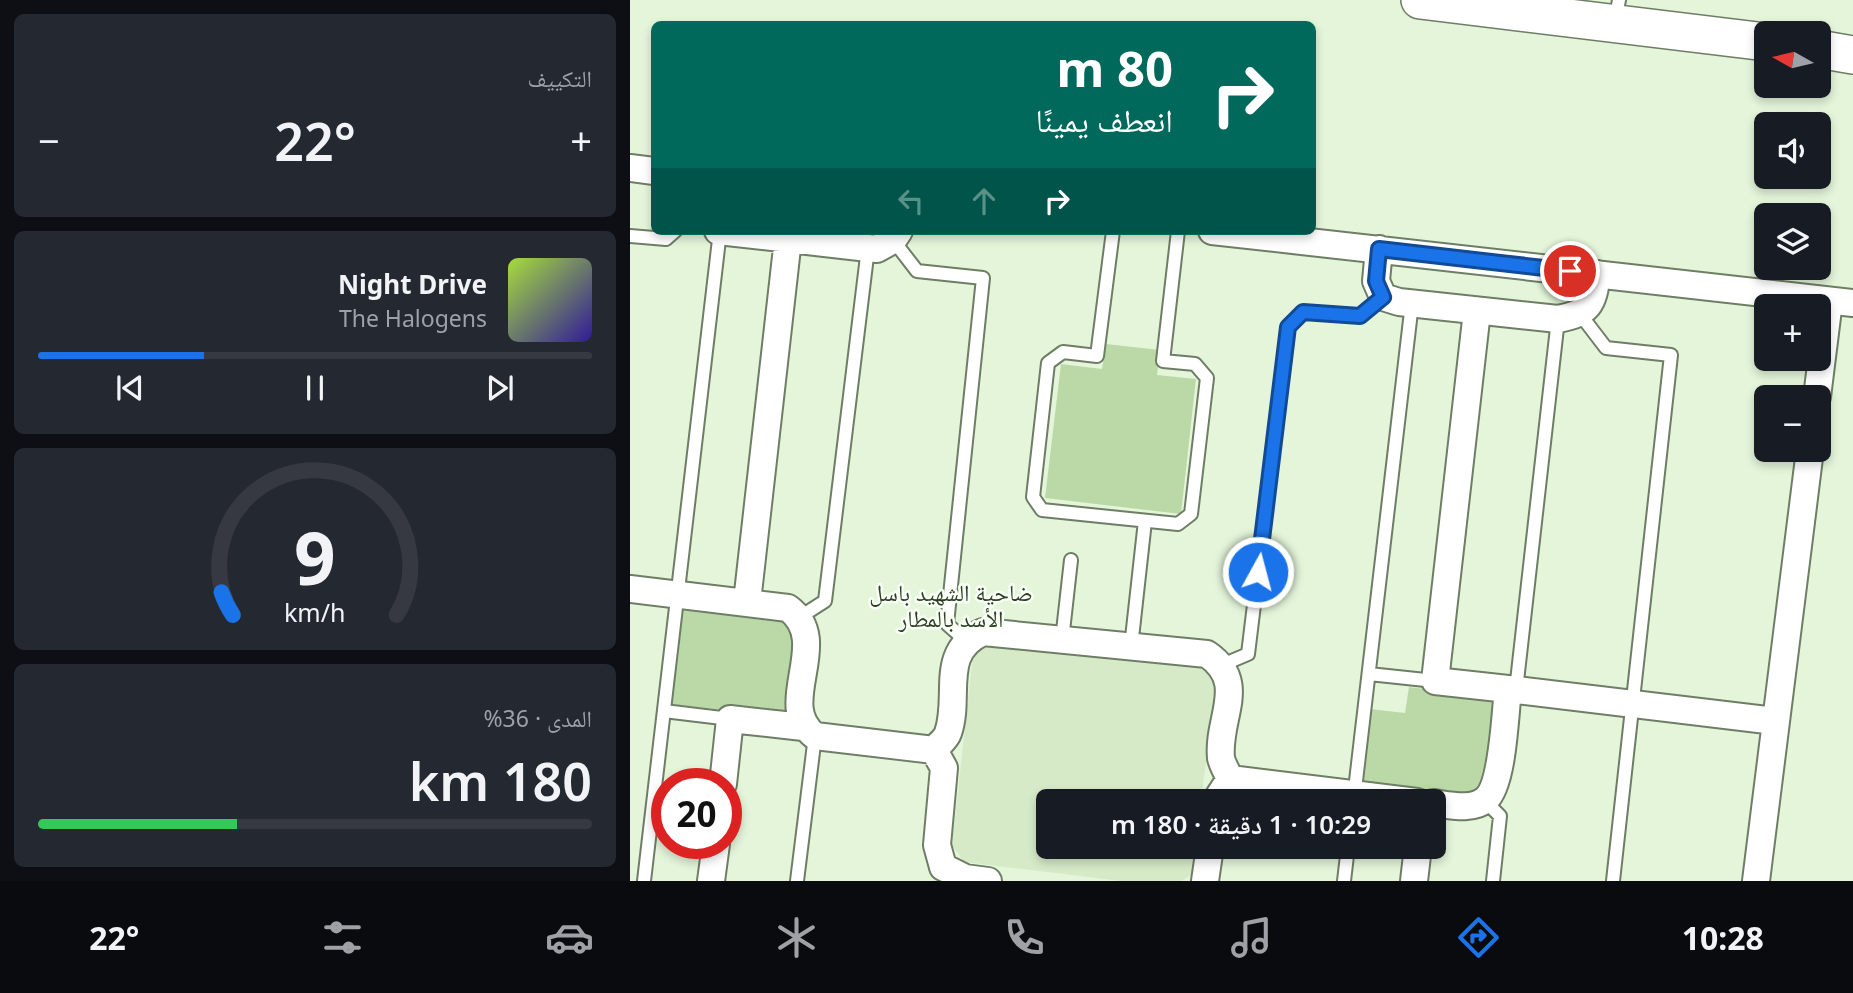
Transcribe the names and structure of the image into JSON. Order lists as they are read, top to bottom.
{
  "districts": ["ضاحية الشهيد باسل الأسد بالمطار"],
  "north": "left",
  "page": {
    "tile": [
      "التكييف",
      ["المدى · 36%", "180 km"]
    ],
    "map_buttons": ["+", "−"],
    "turn": ["80 m", "انعطف يمينًا"],
    "heat": ["−", "22°", "+"],
    "song": ["Night Drive", "The Halogens"],
    "limit": "20",
    "trip": "10:29 · 1 دقيقة · 180 m",
    "tabs": ["10:28", "22°"],
    "gauge": ["9", "km/h"]
  }
}
